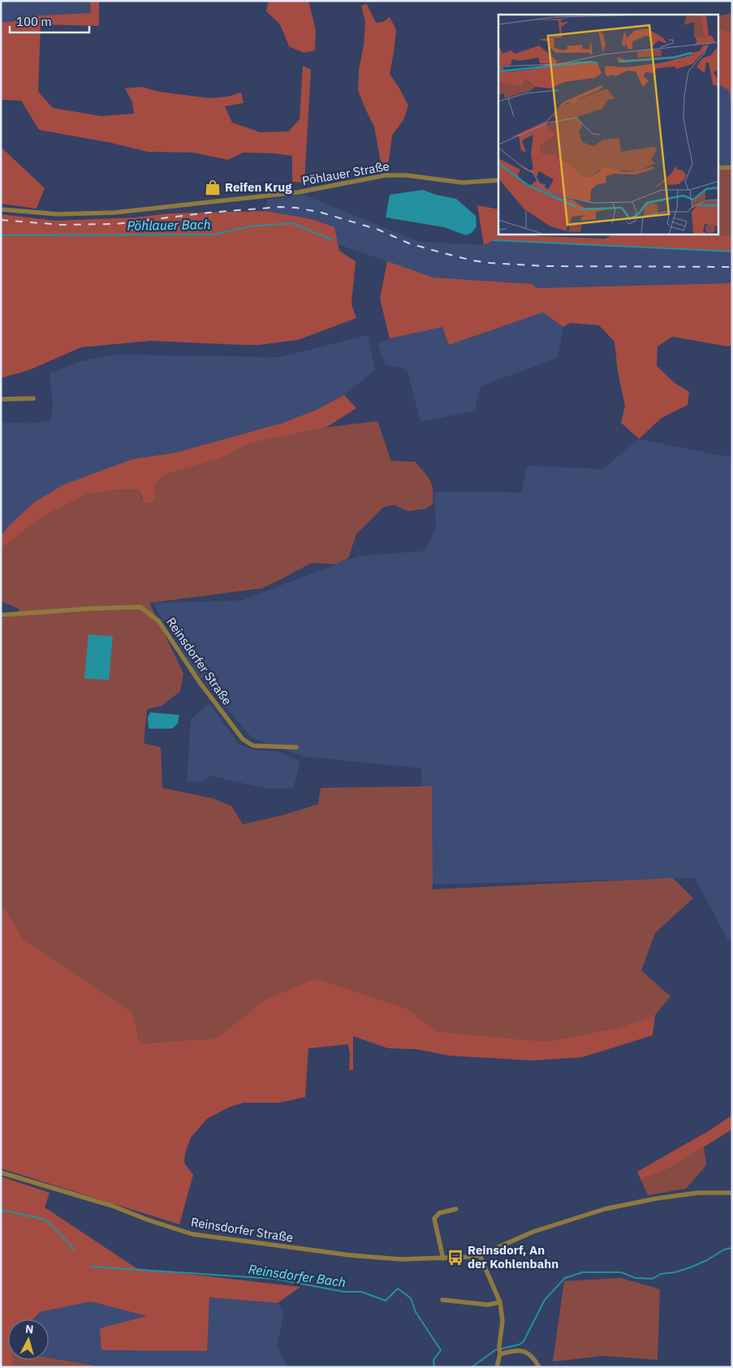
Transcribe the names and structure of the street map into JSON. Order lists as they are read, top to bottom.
{
  "streets": {
    "street": ["Pöhlauer Straße", "Reinsdorfer Straße"]
  },
  "water": ["Pöhlauer Bach", "Reinsdorfer Bach"],
  "places": {
    "shop": ["Reifen Krug"],
    "bus stop": ["Reinsdorf, An der Kohlenbahn"]
  },
  "scale_bar": "100 m",
  "north": "top"
}
